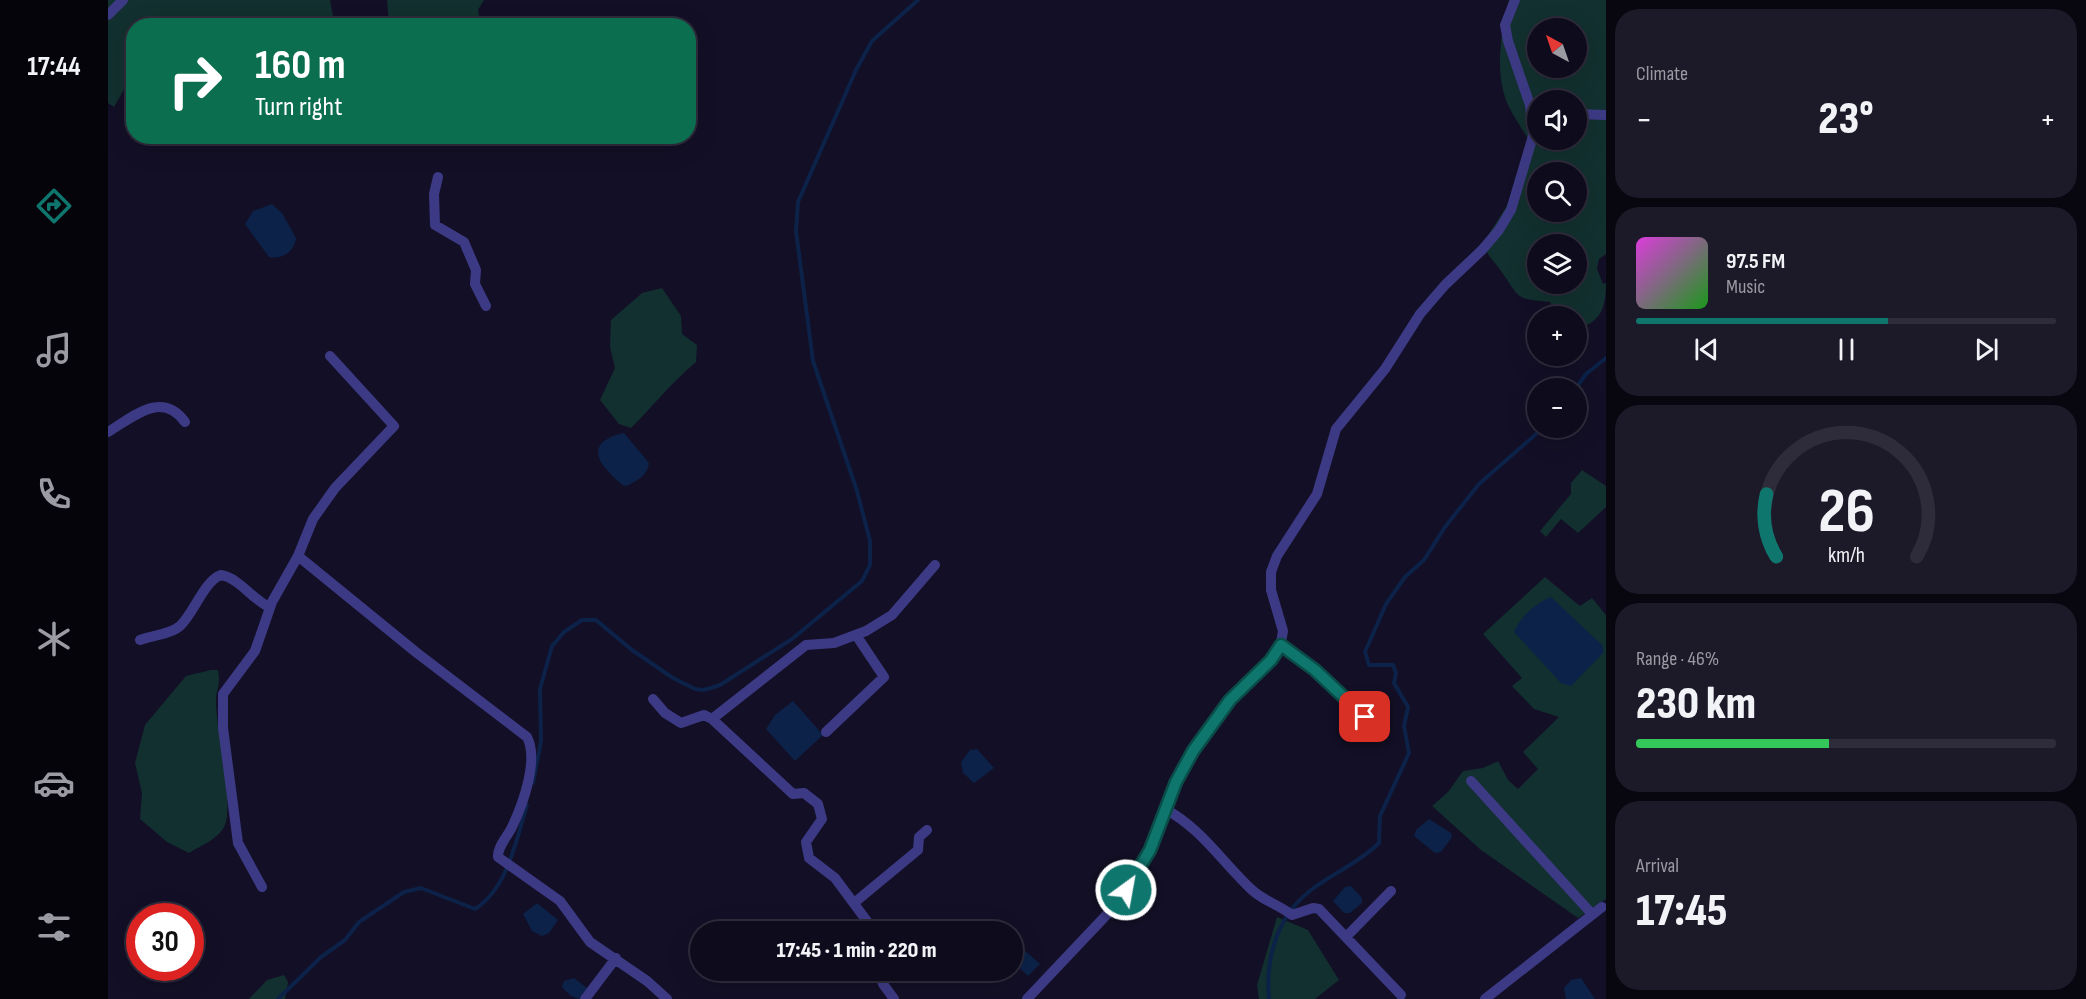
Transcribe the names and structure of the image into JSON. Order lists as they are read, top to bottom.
{
  "north": "top left",
  "page": {
    "tabs": "17:44",
    "tile": [
      "Climate",
      ["Range · 46%", "230 km"],
      ["Arrival", "17:45"]
    ],
    "map_buttons": ["+", "−"],
    "turn": ["160 m", "Turn right"],
    "heat": ["−", "23°", "+"],
    "song": ["97.5 FM", "Music"],
    "limit": "30",
    "trip": "17:45 · 1 min · 220 m",
    "gauge": ["26", "km/h"]
  }
}
